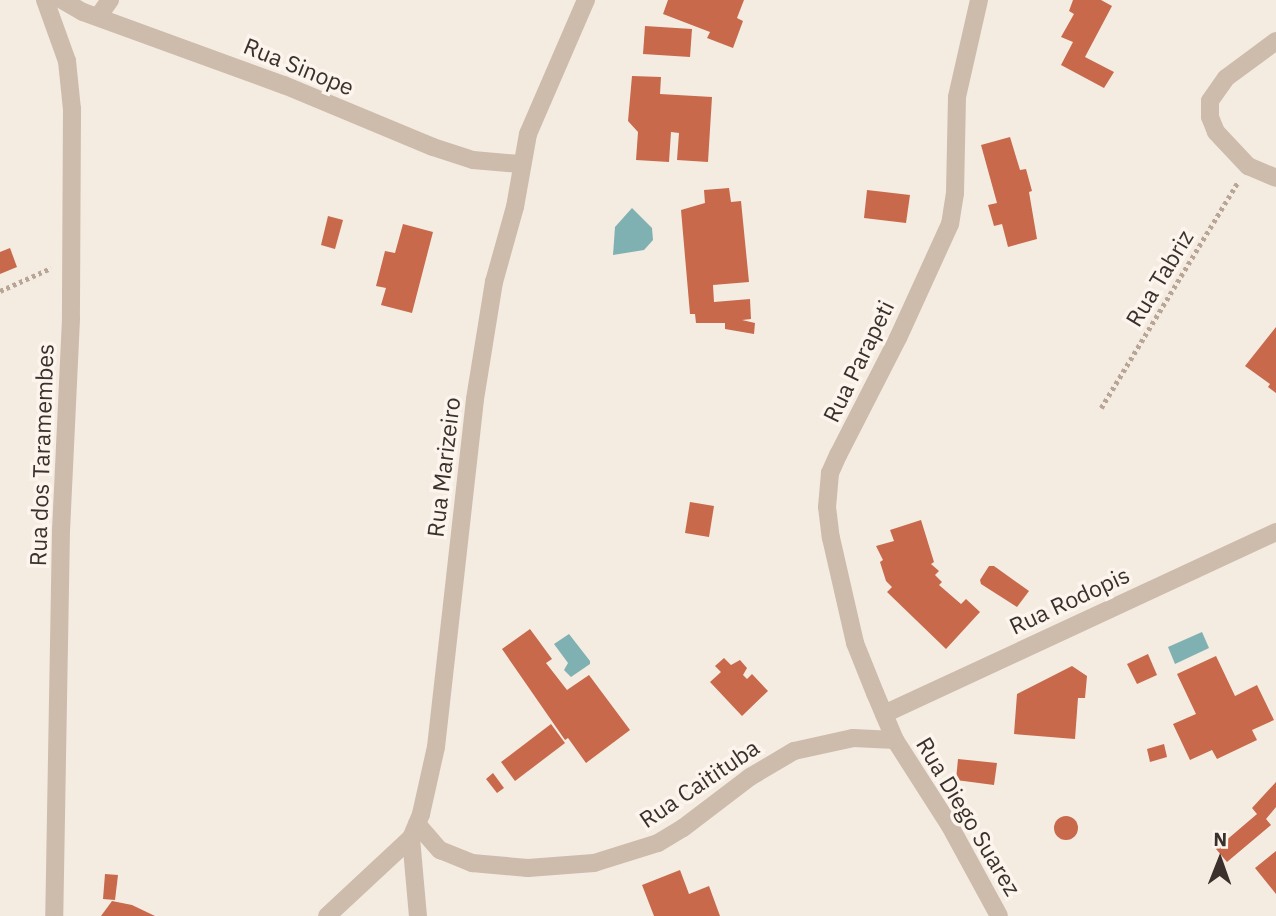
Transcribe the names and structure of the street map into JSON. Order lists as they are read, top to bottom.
{
  "streets": {
    "street": [
      "Rua Sinope",
      "Rua Parapeti",
      "Rua dos Taramembes",
      "Rua Marizeiro",
      "Rua Rodopis",
      "Rua Caitituba",
      "Rua Diego Suarez"
    ],
    "path": ["Rua Tabriz"]
  },
  "crossings": [
    ["Rua Sinope", "Rua Marizeiro"],
    ["Rua Parapeti", "Rua Rodopis"],
    ["Rua Parapeti", "Rua Caitituba"],
    ["Rua Parapeti", "Rua Diego Suarez"],
    ["Rua Marizeiro", "Rua Caitituba"],
    ["Rua Caitituba", "Rua Diego Suarez"]
  ],
  "north": "top"
}
